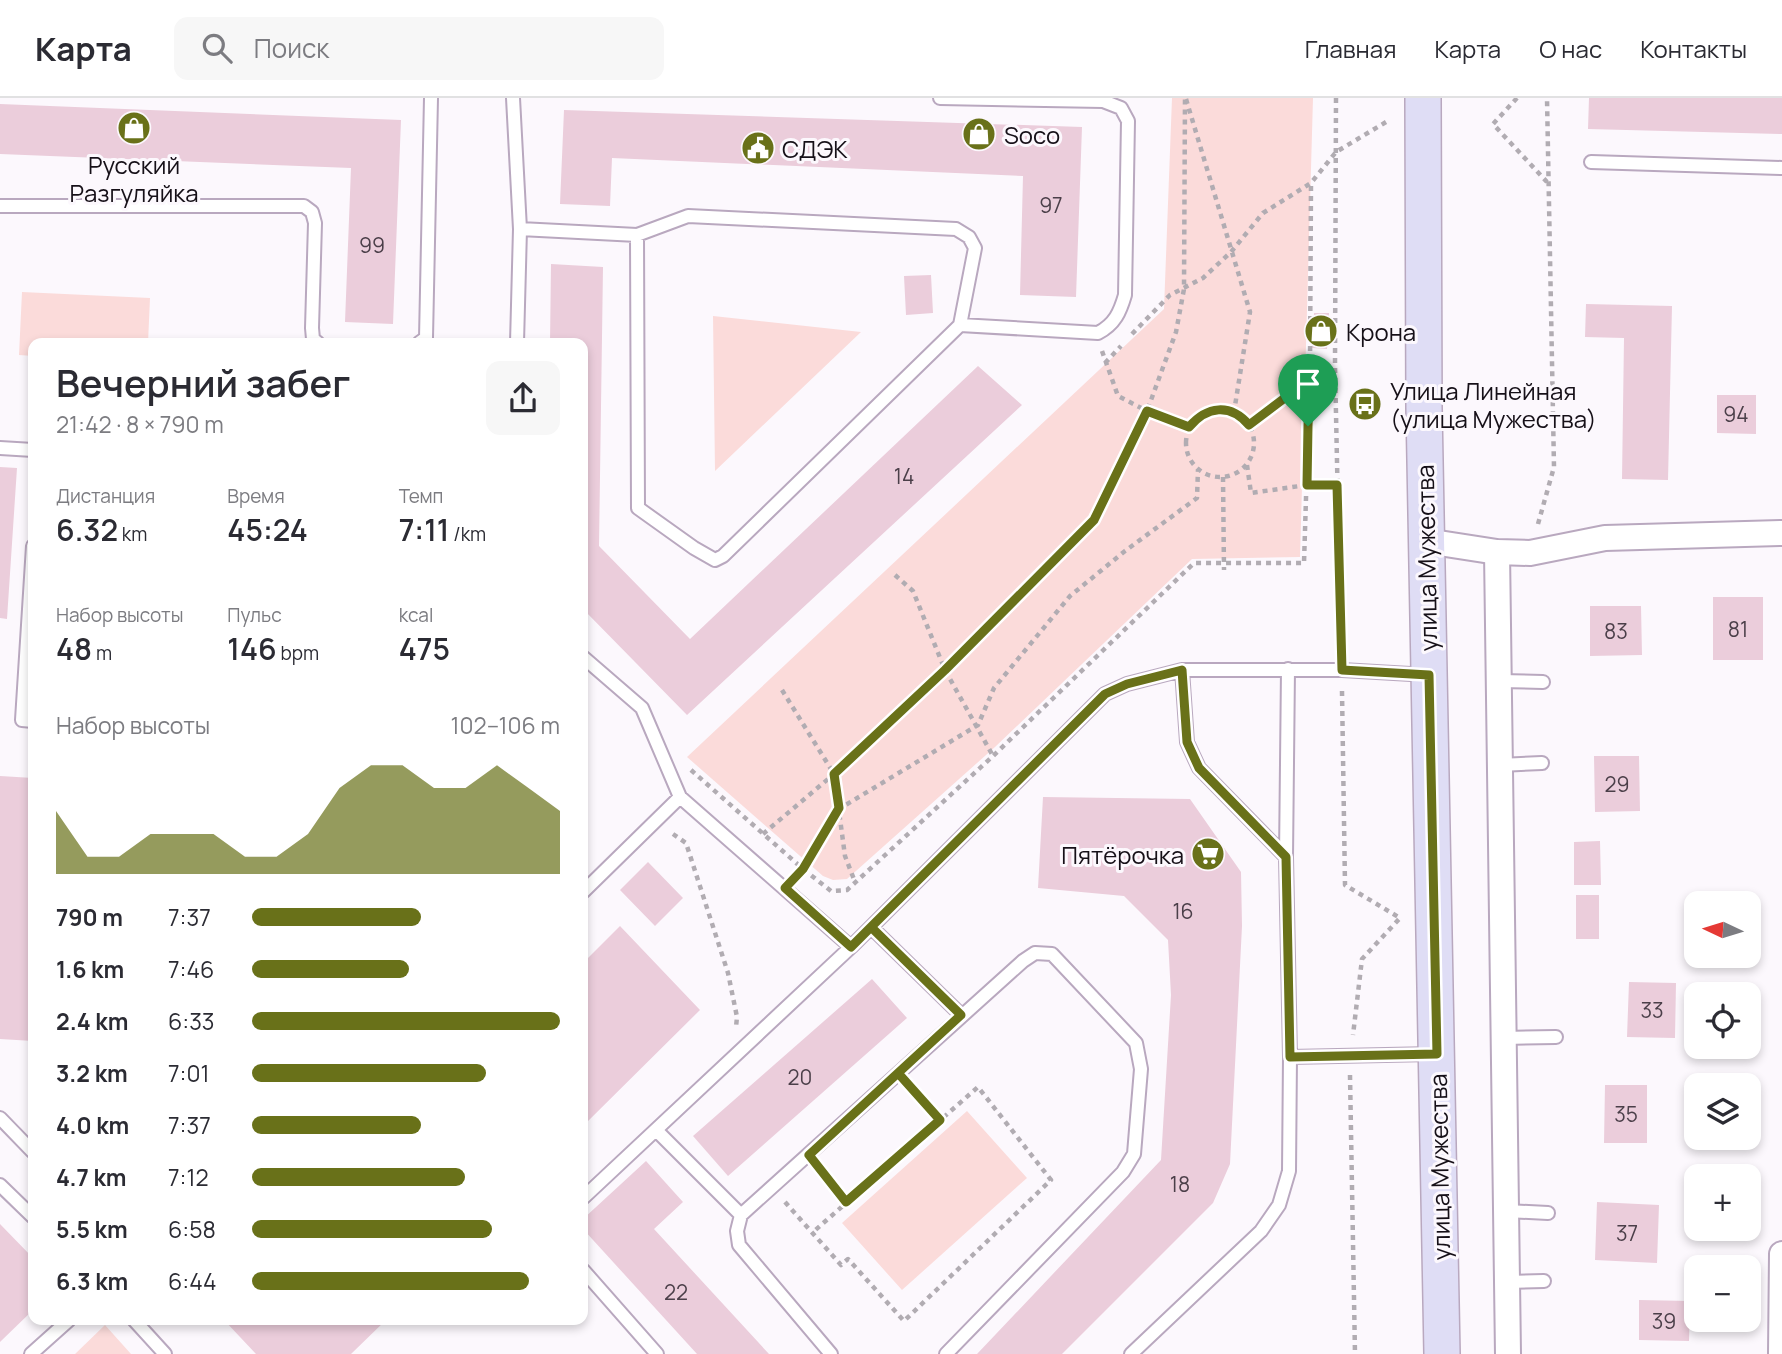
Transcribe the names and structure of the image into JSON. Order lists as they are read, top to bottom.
{
  "streets": {
    "main road": ["улица Мужества"]
  },
  "places": {
    "shop": ["Русский Разгуляйка", "Soco", "Крона"],
    "public building": ["СДЭК"],
    "bus stop": ["Улица Линейная (улица Мужества)"],
    "supermarket": ["Пятёрочка"]
  },
  "house_numbers": [
    "97",
    "99",
    "94",
    "14",
    "81",
    "83",
    "29",
    "16",
    "33",
    "20",
    "35",
    "18",
    "37",
    "22",
    "39"
  ],
  "north": "left",
  "page": {
    "header": "Карта",
    "search": "Поиск",
    "nav": [
      "Главная",
      "Карта",
      "О нас",
      "Контакты"
    ],
    "heading": ["Вечерний забег", "21:42 · 8 × 790 m"],
    "stats": [
      ["Дистанция", "6.32 km"],
      ["Время", "45:24"],
      ["Темп", "7:11 /km"],
      ["Набор высоты", "48 m"],
      ["Пульс", "146 bpm"],
      ["kcal", "475"]
    ],
    "chart": ["Набор высоты", "102–106 m"],
    "map_buttons": ["+", "−"],
    "list": [
      {
        "name": "790 m",
        "note": "7:37"
      },
      {
        "name": "1.6 km",
        "note": "7:46"
      },
      {
        "name": "2.4 km",
        "note": "6:33"
      },
      {
        "name": "3.2 km",
        "note": "7:01"
      },
      {
        "name": "4.0 km",
        "note": "7:37"
      },
      {
        "name": "4.7 km",
        "note": "7:12"
      },
      {
        "name": "5.5 km",
        "note": "6:58"
      },
      {
        "name": "6.3 km",
        "note": "6:44"
      }
    ]
  }
}
